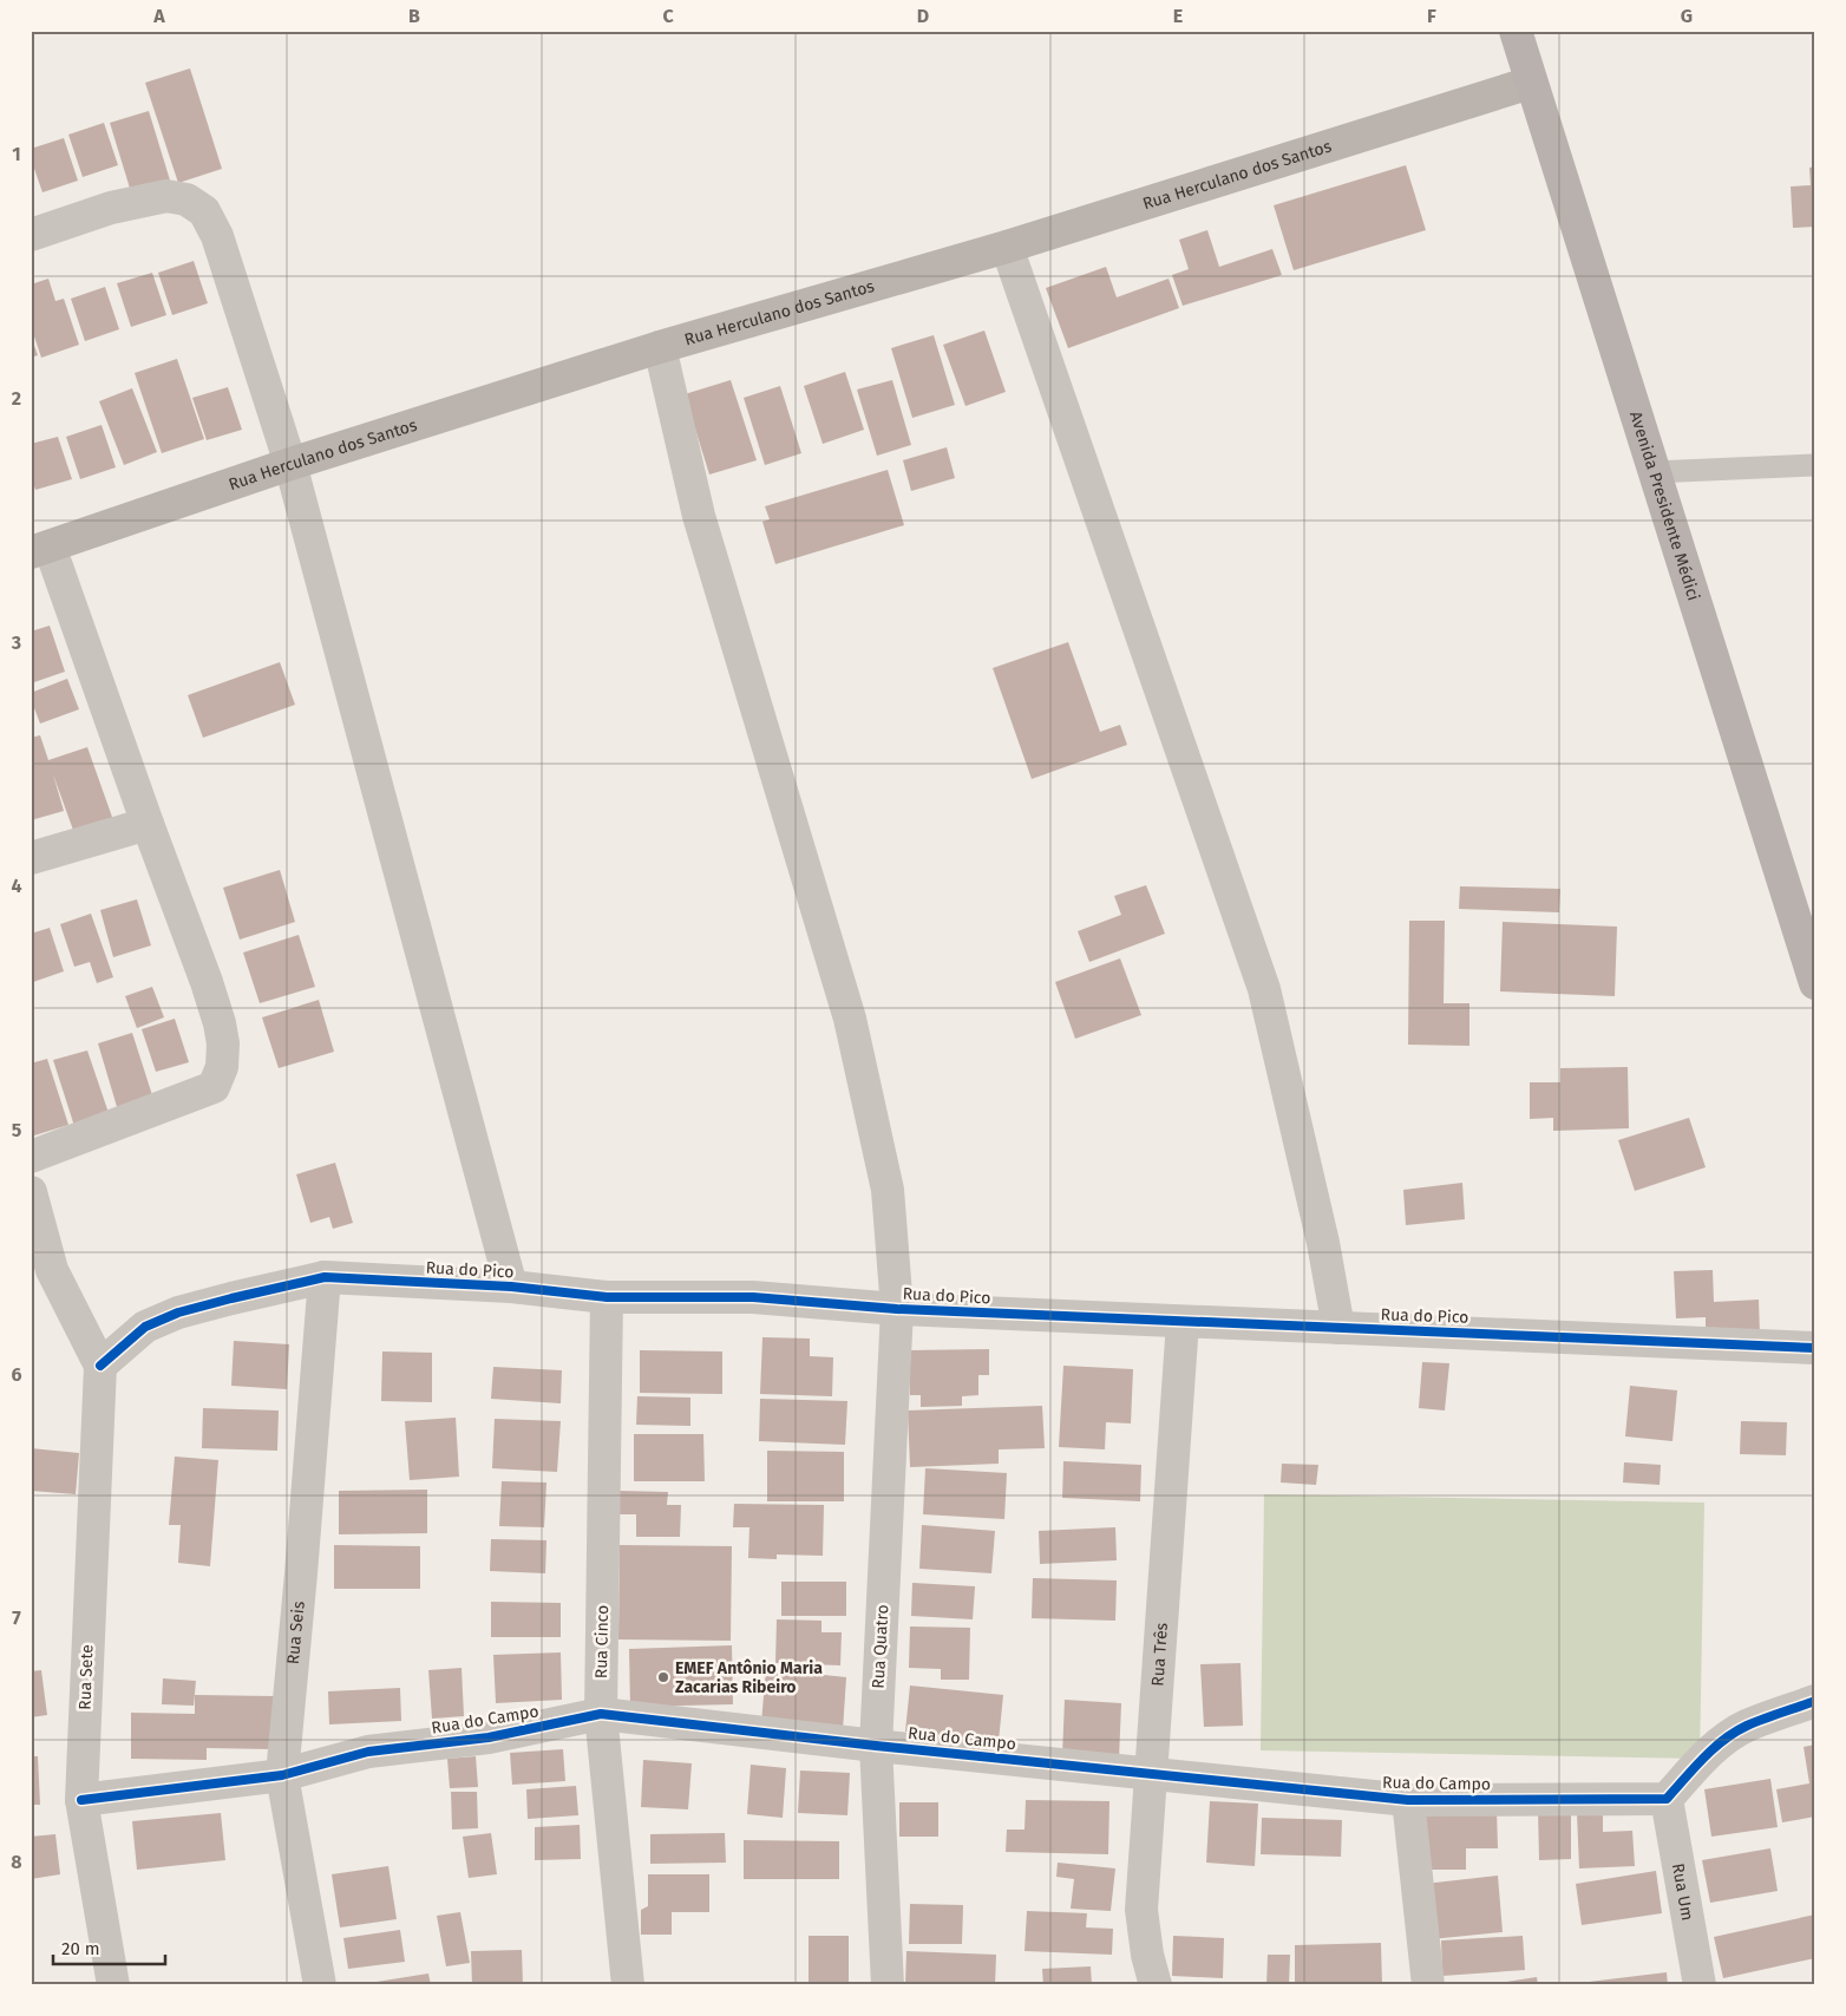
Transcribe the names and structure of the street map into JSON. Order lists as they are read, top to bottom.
{
  "streets": {
    "main road": ["Avenida Presidente Médici"],
    "street": [
      "Rua Herculano dos Santos",
      "Rua do Pico",
      "Rua Seis",
      "Rua Cinco",
      "Rua Quatro",
      "Rua Três",
      "Rua Sete",
      "Rua do Campo",
      "Rua Um"
    ]
  },
  "crossings": [
    ["Rua Herculano dos Santos", "Avenida Presidente Médici"],
    ["Rua Herculano dos Santos", "Rua Quatro"],
    ["Rua do Pico", "Rua Seis"],
    ["Rua do Pico", "Rua Cinco"],
    ["Rua do Pico", "Rua Quatro"],
    ["Rua do Pico", "Rua Três"],
    ["Rua do Pico", "Rua Sete"],
    ["Rua Seis", "Rua do Campo"],
    ["Rua Cinco", "Rua do Campo"],
    ["Rua Quatro", "Rua do Campo"],
    ["Rua Três", "Rua do Campo"],
    ["Rua Sete", "Rua do Campo"],
    ["Rua do Campo", "Rua Um"]
  ],
  "places": ["EMEF Antônio Maria Zacarias Ribeiro"],
  "scale_bar": "20 m",
  "grid": {
    "columns": [
      "A",
      "B",
      "C",
      "D",
      "E",
      "F",
      "G"
    ],
    "rows": [
      "1",
      "2",
      "3",
      "4",
      "5",
      "6",
      "7",
      "8"
    ]
  }
}
